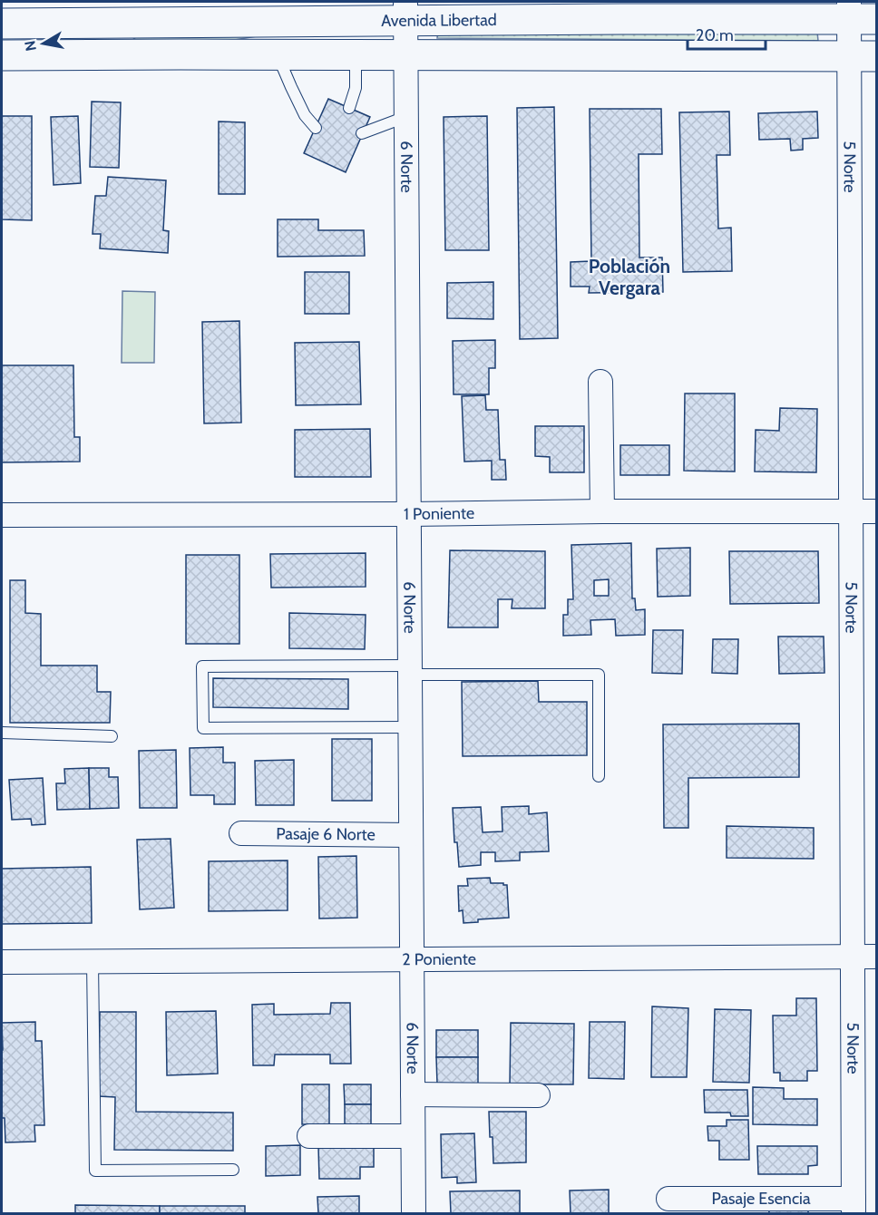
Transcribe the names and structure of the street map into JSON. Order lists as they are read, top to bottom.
{
  "streets": {
    "main road": ["Avenida Libertad"],
    "street": [
      "6 Norte",
      "5 Norte",
      "1 Poniente",
      "Pasaje 6 Norte",
      "2 Poniente",
      "Pasaje Esencia"
    ]
  },
  "crossings": [
    ["Avenida Libertad", "6 Norte"],
    ["Avenida Libertad", "5 Norte"],
    ["6 Norte", "1 Poniente"],
    ["6 Norte", "Pasaje 6 Norte"],
    ["6 Norte", "2 Poniente"],
    ["5 Norte", "1 Poniente"],
    ["5 Norte", "2 Poniente"],
    ["5 Norte", "Pasaje Esencia"]
  ],
  "districts": ["Población Vergara"],
  "scale_bar": "20 m",
  "north": "left"
}
